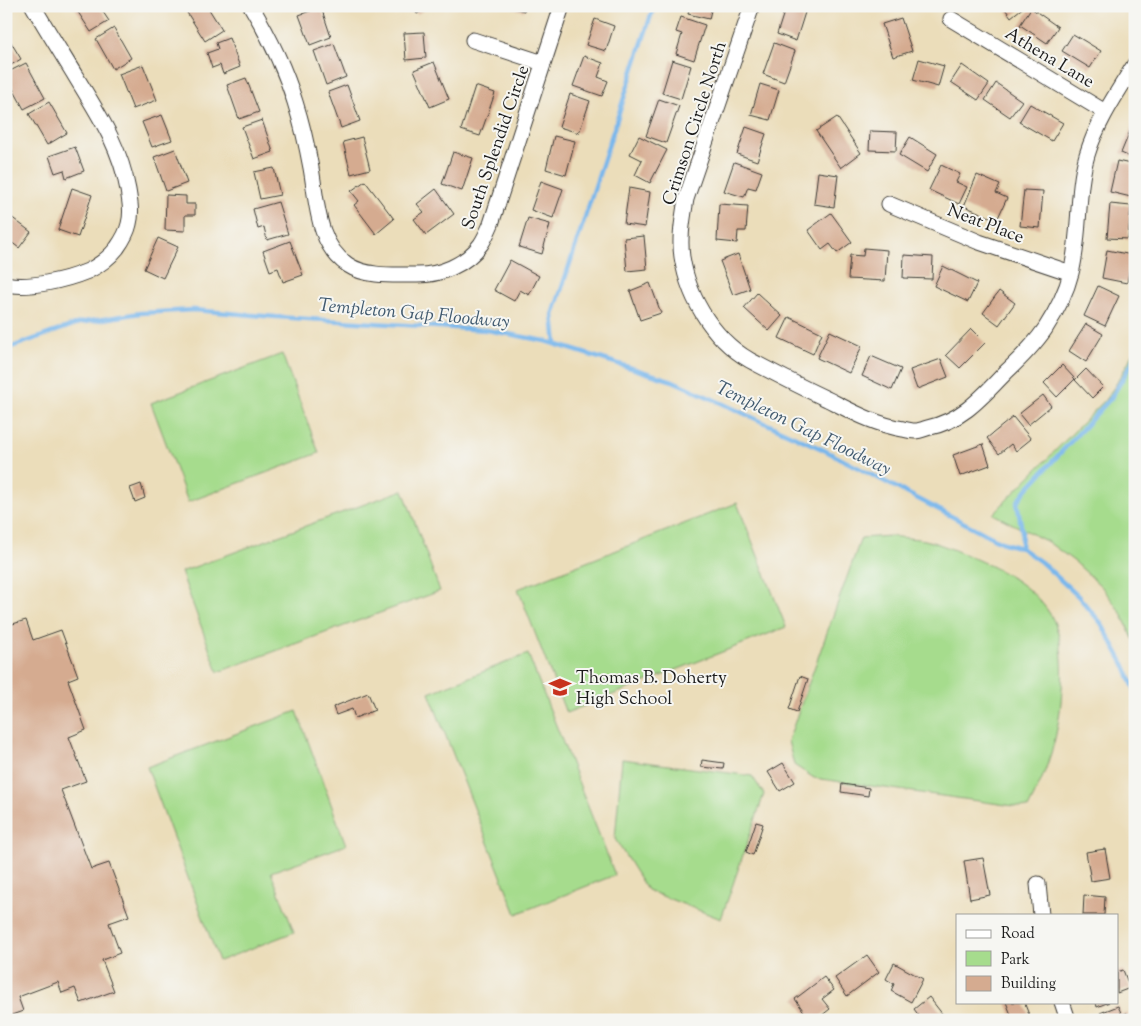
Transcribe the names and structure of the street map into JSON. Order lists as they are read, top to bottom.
{
  "streets": {
    "street": [
      "Athena Lane",
      "Crimson Circle North",
      "South Splendid Circle",
      "Neat Place"
    ]
  },
  "crossings": [
    ["Athena Lane", "Crimson Circle North"],
    ["Crimson Circle North", "Neat Place"]
  ],
  "water": ["Templeton Gap Floodway"],
  "places": {
    "school or university": ["Thomas B. Doherty High School"]
  },
  "legend": ["Road", "Park", "Building"]
}
